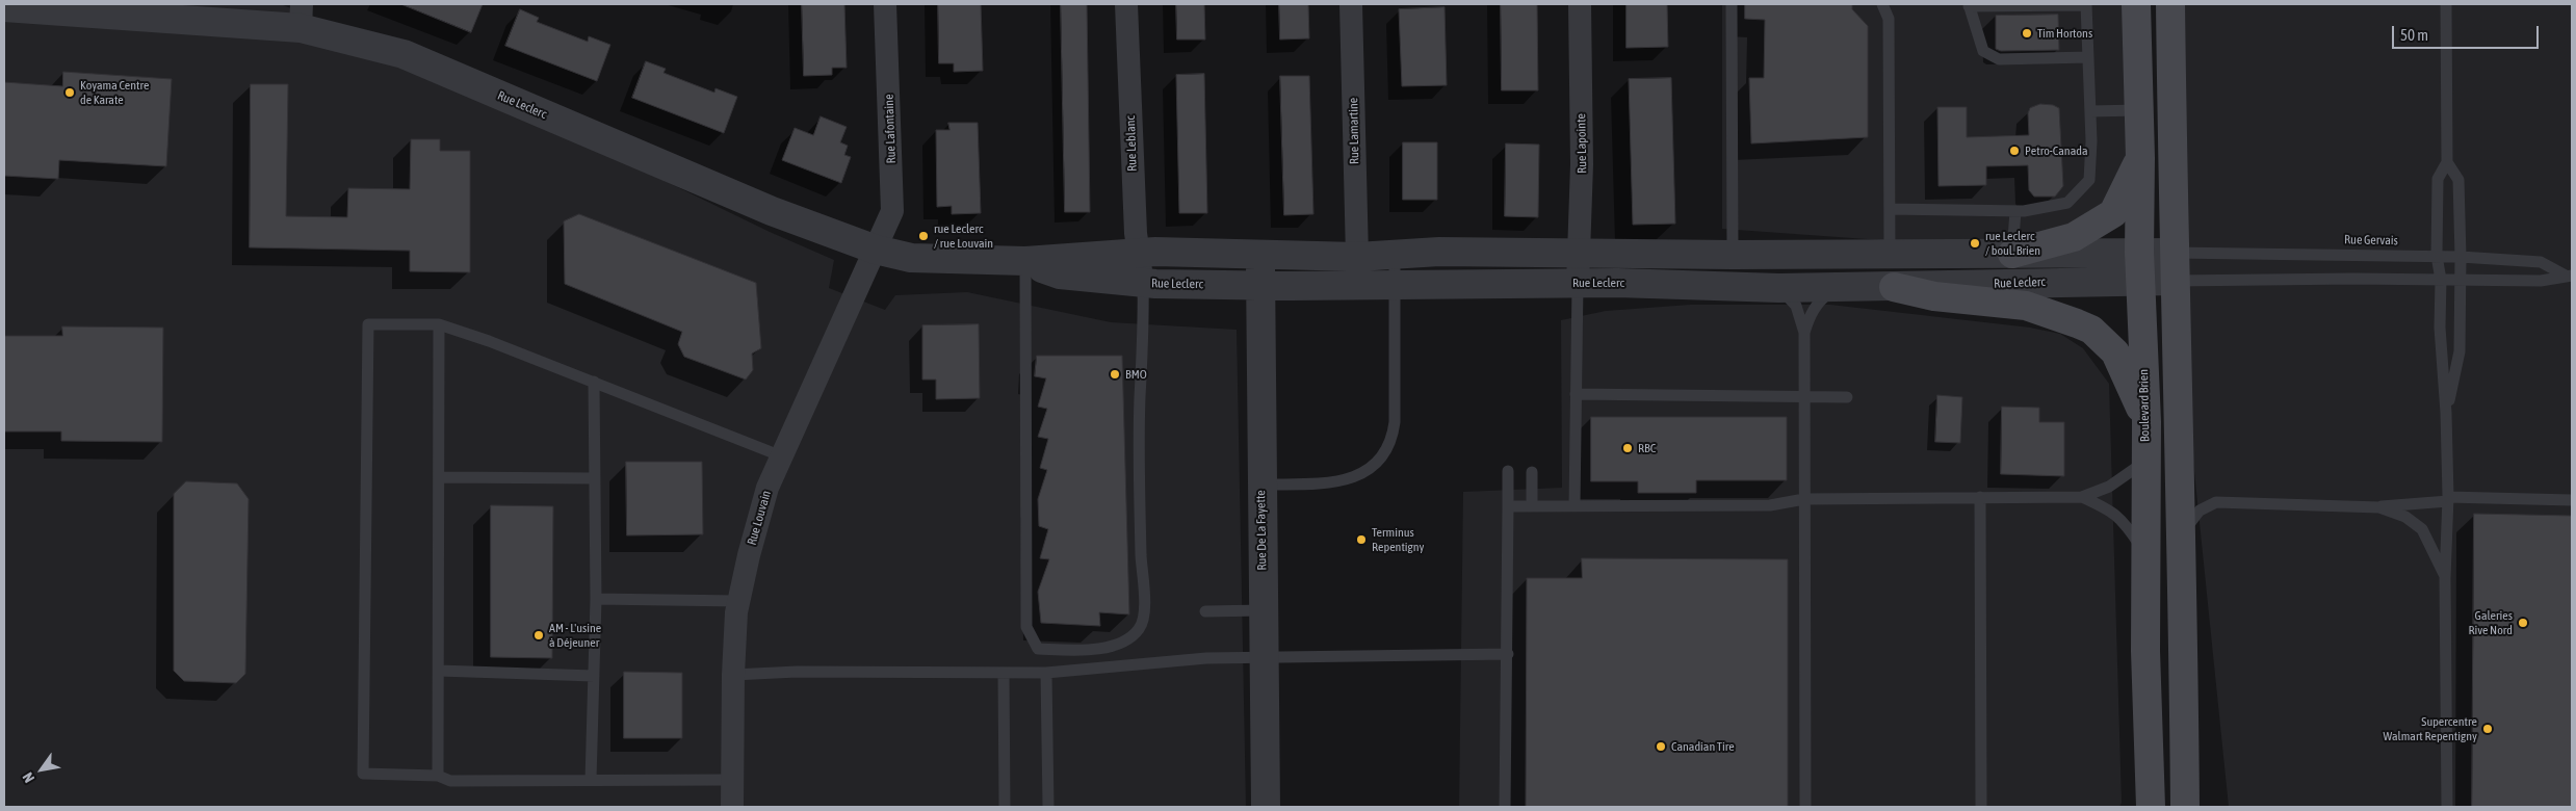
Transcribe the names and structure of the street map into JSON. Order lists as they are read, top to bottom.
{
  "streets": {
    "main road": ["Boulevard Brien"],
    "street": [
      "Rue Leclerc",
      "Rue Lafontaine",
      "Rue Lamartine",
      "Rue Leblanc",
      "Rue Lapointe",
      "Rue Louvain",
      "Rue De La Fayette"
    ],
    "lane": ["Rue Gervais"]
  },
  "crossings": [
    ["Rue Leclerc", "Rue Lafontaine"],
    ["Rue Leclerc", "Rue Lamartine"],
    ["Rue Leclerc", "Rue Leblanc"],
    ["Rue Leclerc", "Rue Lapointe"],
    ["Rue Leclerc", "Rue Gervais"],
    ["Rue Leclerc", "Boulevard Brien"],
    ["Rue Leclerc", "Rue Louvain"],
    ["Rue Leclerc", "Rue De La Fayette"],
    ["Rue Lafontaine", "Rue Louvain"]
  ],
  "places": [
    "Tim Hortons",
    "Koyama Centre de Karate",
    "Petro-Canada",
    "rue Leclerc / rue Louvain",
    "rue Leclerc / boul. Brien",
    "BMO",
    "RBC",
    "Terminus Repentigny",
    "Galeries Rive Nord",
    "AM - L'usine à Déjeuner",
    "Supercentre Walmart Repentigny",
    "Canadian Tire"
  ],
  "scale_bar": "50 m",
  "north": "bottom left"
}
